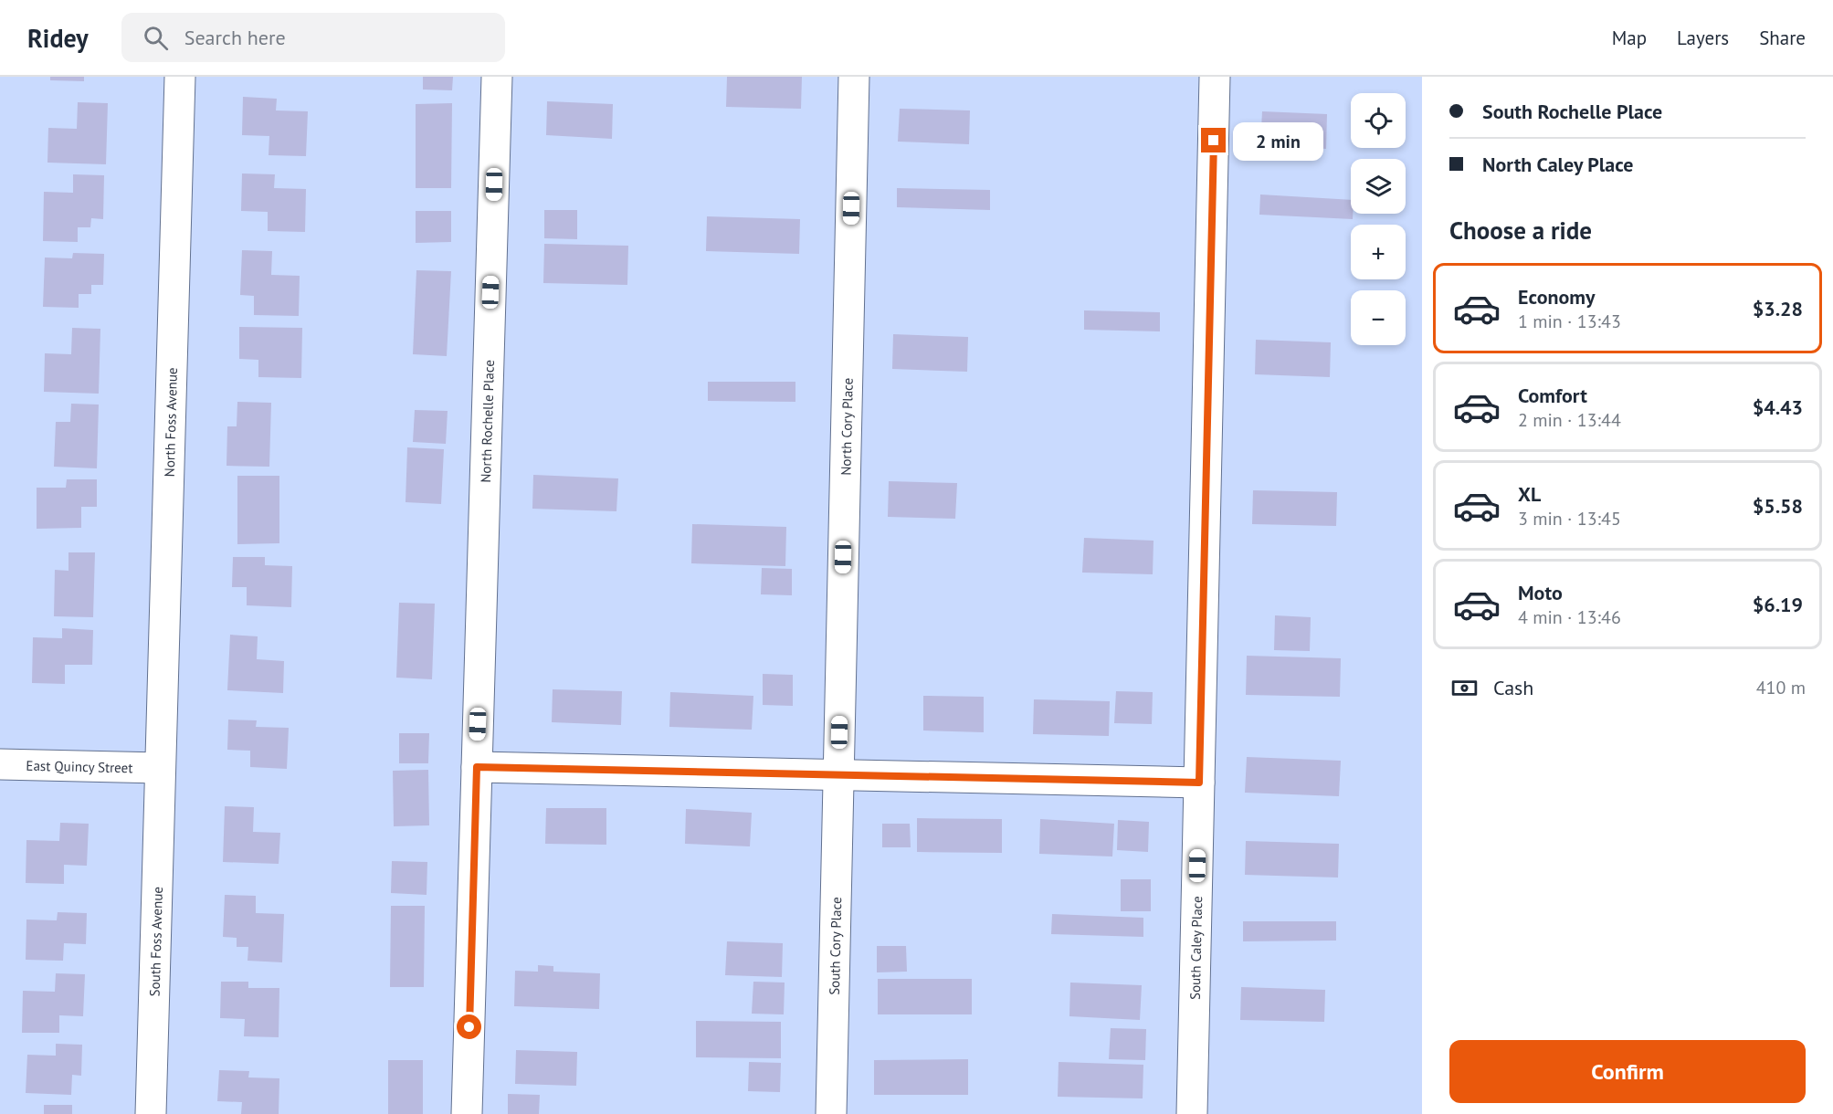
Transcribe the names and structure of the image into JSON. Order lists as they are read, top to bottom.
{
  "streets": {
    "street": [
      "North Rochelle Place",
      "North Foss Avenue",
      "North Cory Place",
      "East Quincy Street",
      "South Foss Avenue",
      "South Cory Place",
      "South Caley Place"
    ]
  },
  "crossings": [
    ["North Foss Avenue", "East Quincy Street"],
    ["North Foss Avenue", "South Foss Avenue"],
    ["North Cory Place", "South Cory Place"],
    ["East Quincy Street", "South Foss Avenue"]
  ],
  "page": {
    "header": "Ridey",
    "search": "Search here",
    "nav": ["Map", "Layers", "Share"],
    "banner": ["South Rochelle Place", "North Caley Place"],
    "map_buttons": ["+", "−"],
    "bubble": "2 min",
    "heading": "Choose a ride",
    "list": [
      {
        "name": "Economy",
        "note": "1 min · 13:43",
        "value": "$3.28"
      },
      {
        "name": "Comfort",
        "note": "2 min · 13:44",
        "value": "$4.43"
      },
      {
        "name": "XL",
        "note": "3 min · 13:45",
        "value": "$5.58"
      },
      {
        "name": "Moto",
        "note": "4 min · 13:46",
        "value": "$6.19"
      }
    ],
    "pay": ["Cash", "410 m"],
    "buttons": "Confirm"
  }
}
